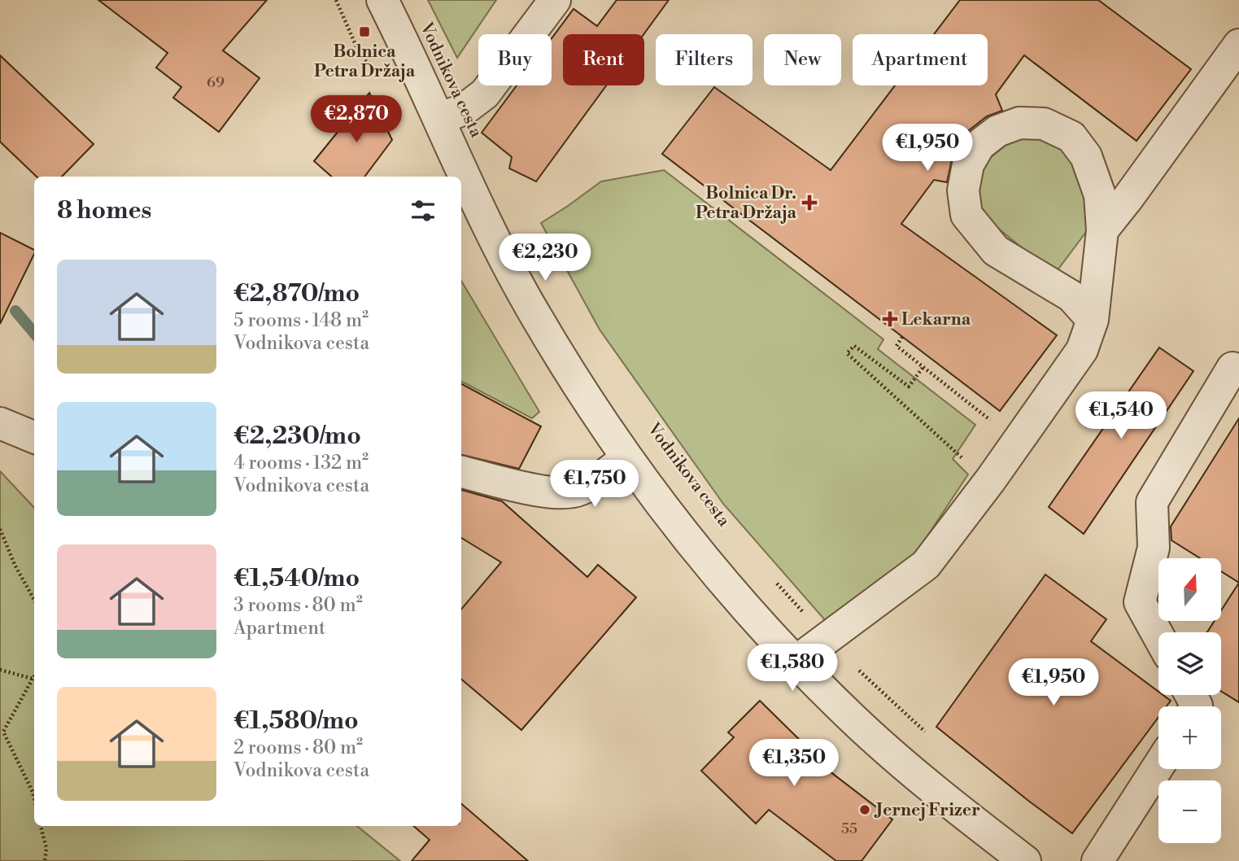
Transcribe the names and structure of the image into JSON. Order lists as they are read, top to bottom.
{
  "streets": {
    "street": ["Vodnikova cesta"]
  },
  "places": {
    "transit": ["Bolnica Petra Držaja"],
    "health": ["Bolnica Dr. Petra Držaja", "Lekarna"],
    "other": ["Jernej Frizer"]
  },
  "house_numbers": ["69", "55"],
  "north": "top",
  "page": {
    "chip": [
      "Buy",
      "Rent",
      "Filters",
      "New",
      "Apartment"
    ],
    "price": [
      "€2,870",
      "€1,950",
      "€2,230",
      "€1,540",
      "€1,750",
      "€1,580",
      "€1,950",
      "€1,350"
    ],
    "heading": "8 homes",
    "list": [
      {
        "name": "€2,870/mo",
        "note": "5 rooms · 148 m² · Vodnikova cesta"
      },
      {
        "name": "€2,230/mo",
        "note": "4 rooms · 132 m² · Vodnikova cesta"
      },
      {
        "name": "€1,540/mo",
        "note": "3 rooms · 80 m² · Apartment"
      },
      {
        "name": "€1,580/mo",
        "note": "2 rooms · 80 m² · Vodnikova cesta"
      }
    ],
    "map_buttons": ["+", "−"]
  }
}
